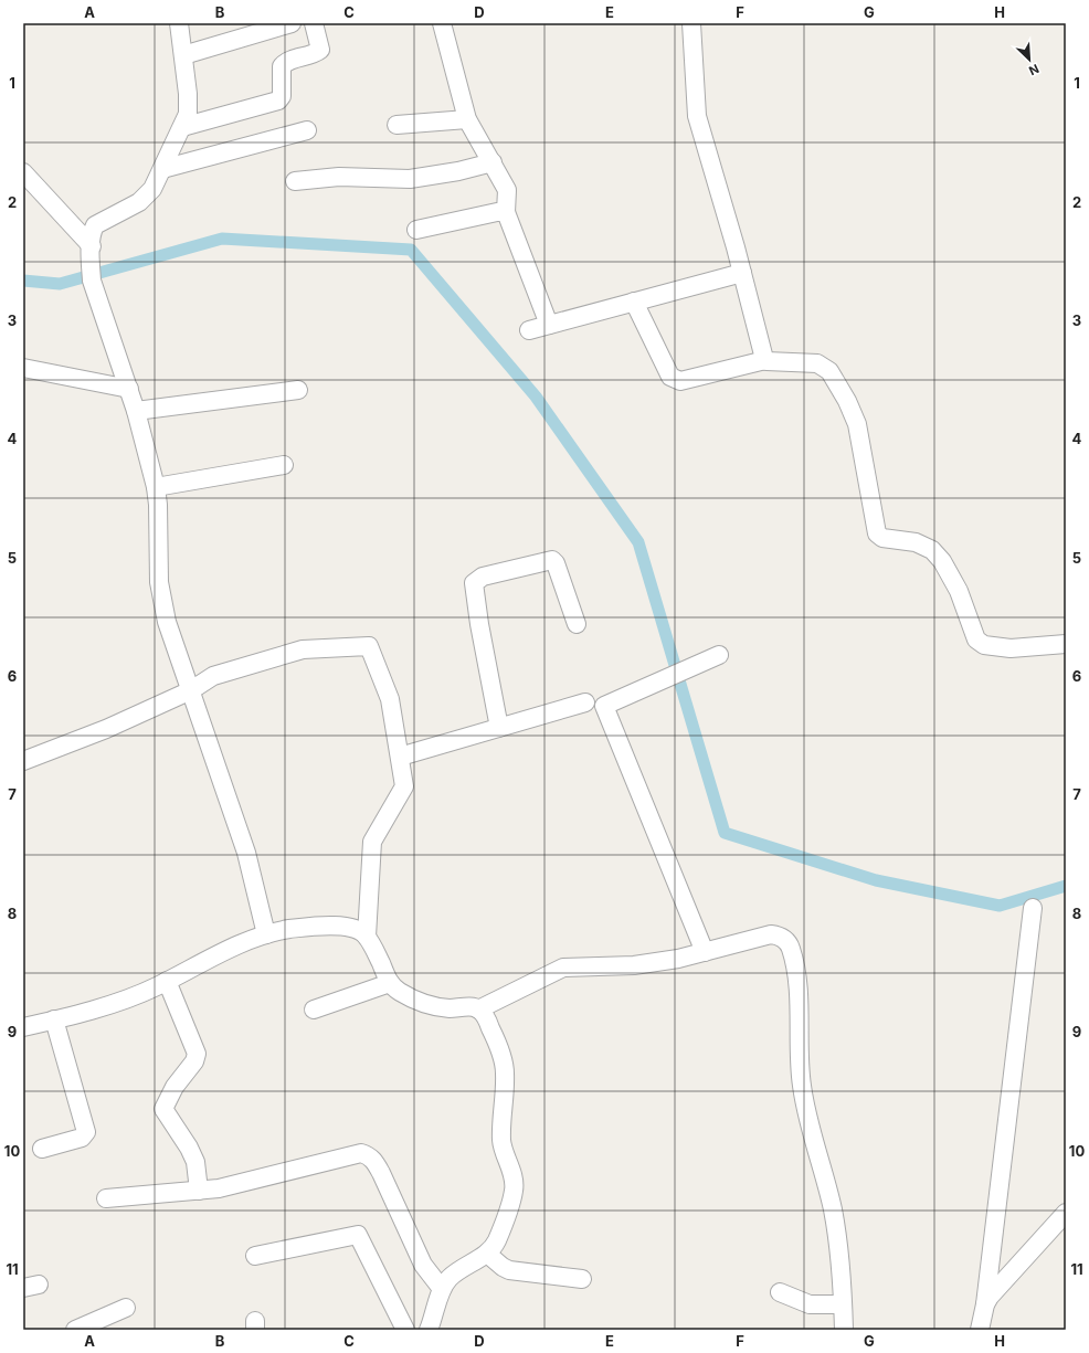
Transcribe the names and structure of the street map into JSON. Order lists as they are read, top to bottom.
{
  "north": "bottom right",
  "grid": {
    "columns": [
      "A",
      "B",
      "C",
      "D",
      "E",
      "F",
      "G",
      "H"
    ],
    "rows": [
      "1",
      "2",
      "3",
      "4",
      "5",
      "6",
      "7",
      "8",
      "9",
      "10",
      "11"
    ]
  }
}
